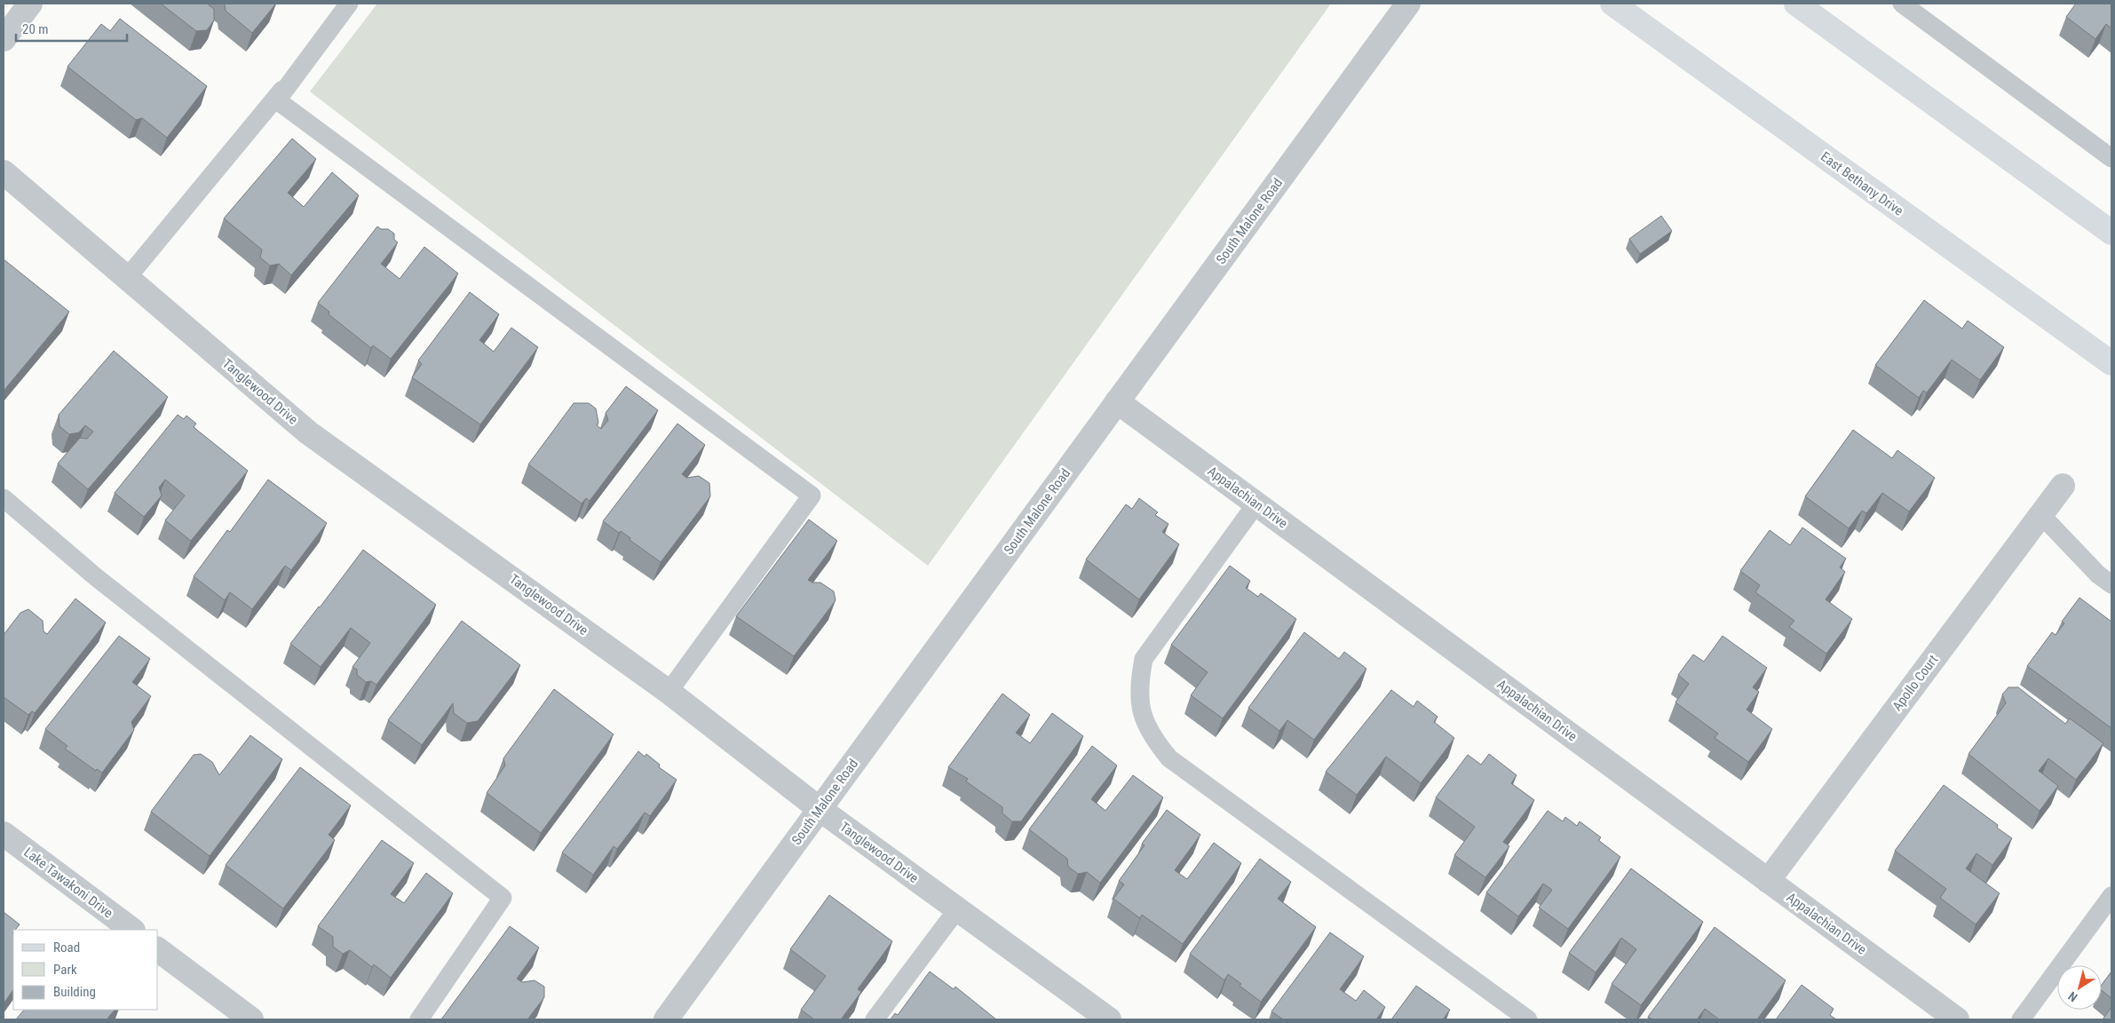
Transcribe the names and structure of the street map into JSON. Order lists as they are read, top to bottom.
{
  "streets": {
    "main road": ["East Bethany Drive"],
    "street": [
      "South Malone Road",
      "Tanglewood Drive",
      "Appalachian Drive",
      "Apollo Court",
      "Lake Tawakoni Drive"
    ]
  },
  "crossings": [
    ["South Malone Road", "Tanglewood Drive"],
    ["South Malone Road", "Appalachian Drive"],
    ["Appalachian Drive", "Apollo Court"]
  ],
  "legend": ["Road", "Park", "Building"],
  "scale_bar": "20 m",
  "north": "bottom left"
}
